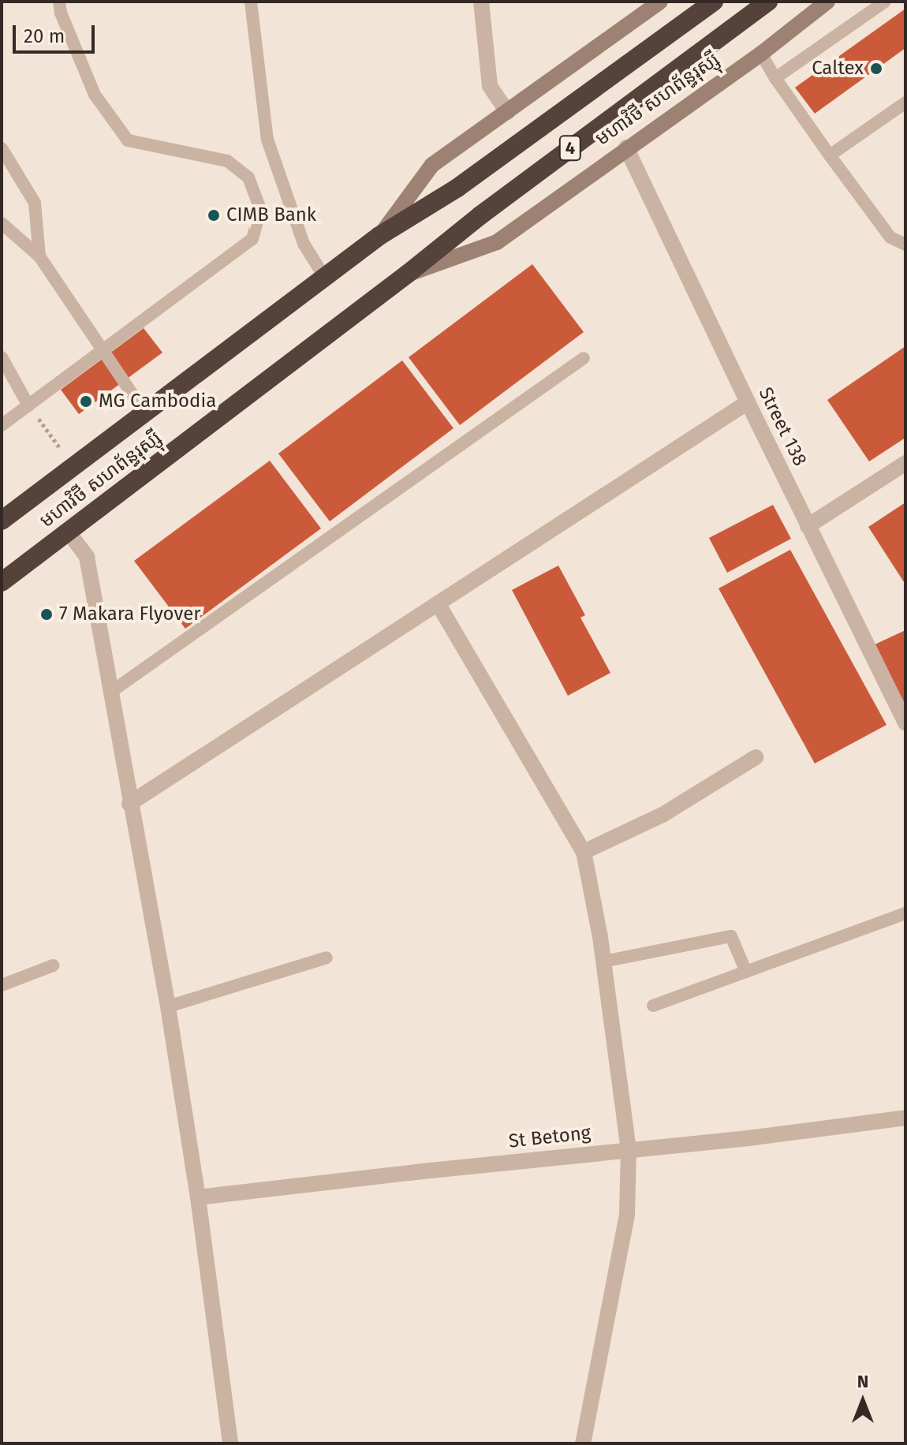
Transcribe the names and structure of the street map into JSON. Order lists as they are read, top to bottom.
{
  "streets": {
    "highway": ["មហាវិថី សហព័ន្ធរុស្ស៊ី", "4"],
    "street": ["Street 138", "St Betong"]
  },
  "crossings": [
    ["មហាវិថី សហព័ន្ធរុស្ស៊ី", "Street 138"]
  ],
  "places": [
    "Caltex",
    "CIMB Bank",
    "MG Cambodia",
    "7 Makara Flyover"
  ],
  "scale_bar": "20 m",
  "north": "top"
}
